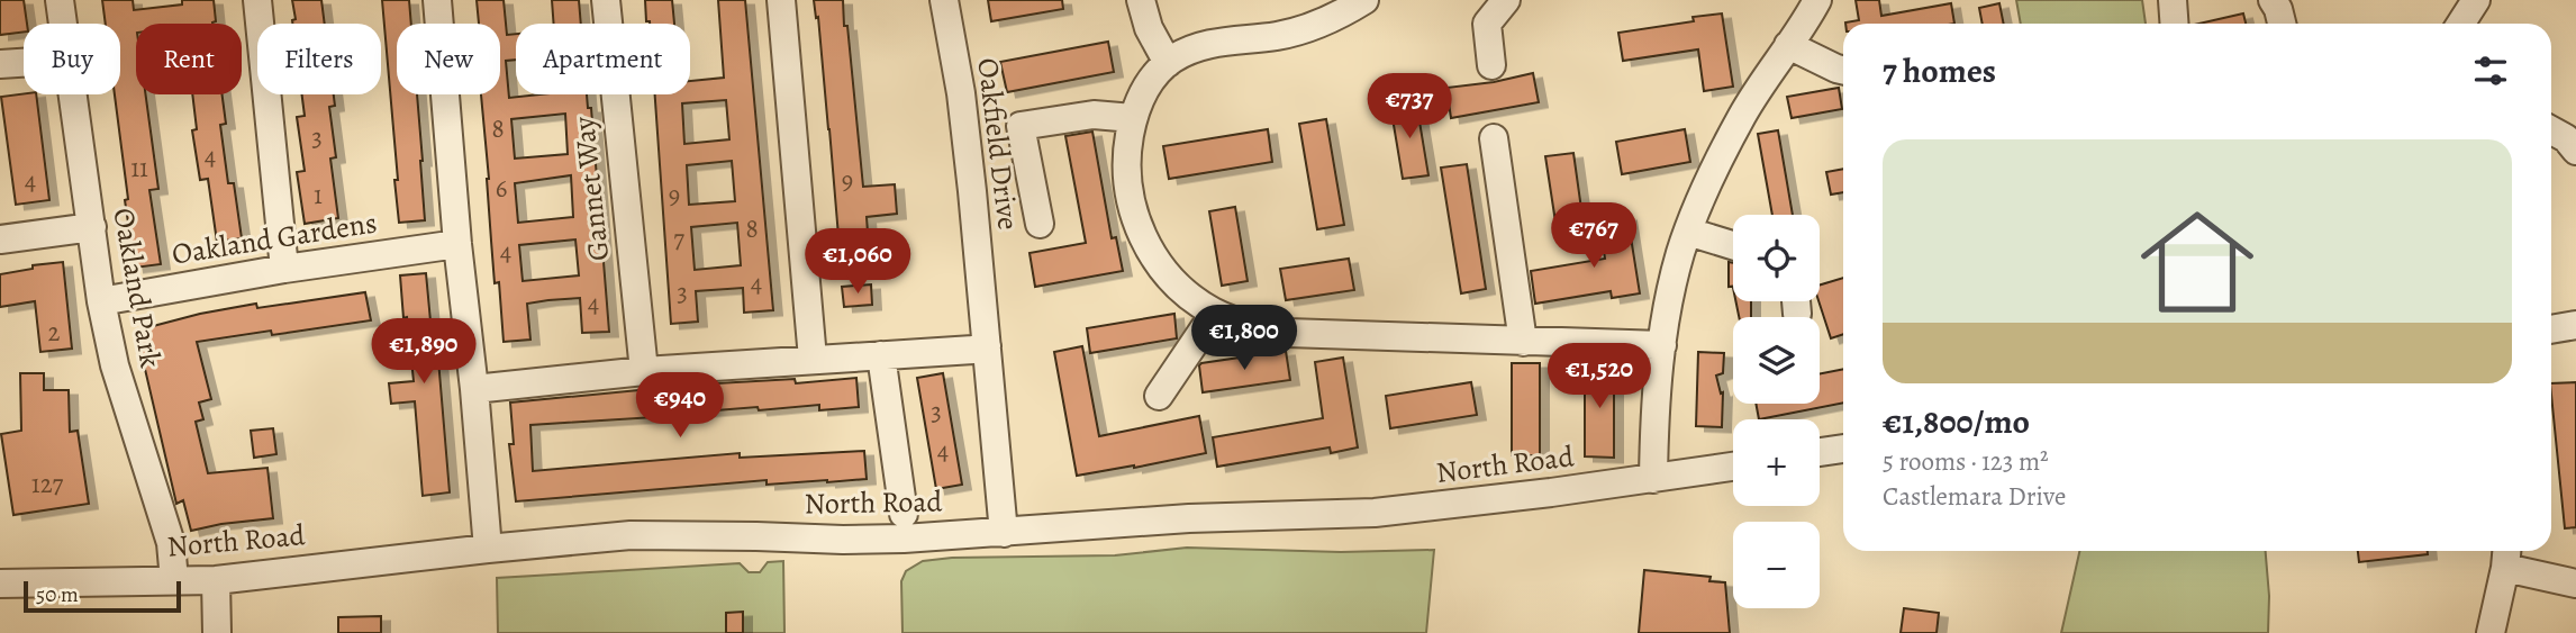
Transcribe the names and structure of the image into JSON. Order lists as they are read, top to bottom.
{
  "streets": {
    "street": [
      "Oakfield Drive",
      "Gannet Way",
      "Oakland Gardens",
      "Oakland Park",
      "North Road"
    ]
  },
  "crossings": [
    ["Oakfield Drive", "North Road"],
    ["Oakland Gardens", "Oakland Park"],
    ["Oakland Park", "North Road"]
  ],
  "house_numbers": [
    "8",
    "3",
    "4",
    "11",
    "4",
    "9",
    "6",
    "1",
    "9",
    "8",
    "7",
    "4",
    "4",
    "3",
    "4",
    "2",
    "3",
    "4",
    "127"
  ],
  "scale_bar": "50 m",
  "page": {
    "chip": [
      "Buy",
      "Rent",
      "Filters",
      "New",
      "Apartment"
    ],
    "heading": "7 homes",
    "price": [
      "€737",
      "€767",
      "€1,060",
      "€1,800",
      "€1,890",
      "€1,520",
      "€940"
    ],
    "list": [
      {
        "name": "€1,800/mo",
        "note": "5 rooms · 123 m² · Castlemara Drive"
      }
    ],
    "map_buttons": ["+", "−"],
    "scale": "50 m"
  }
}
